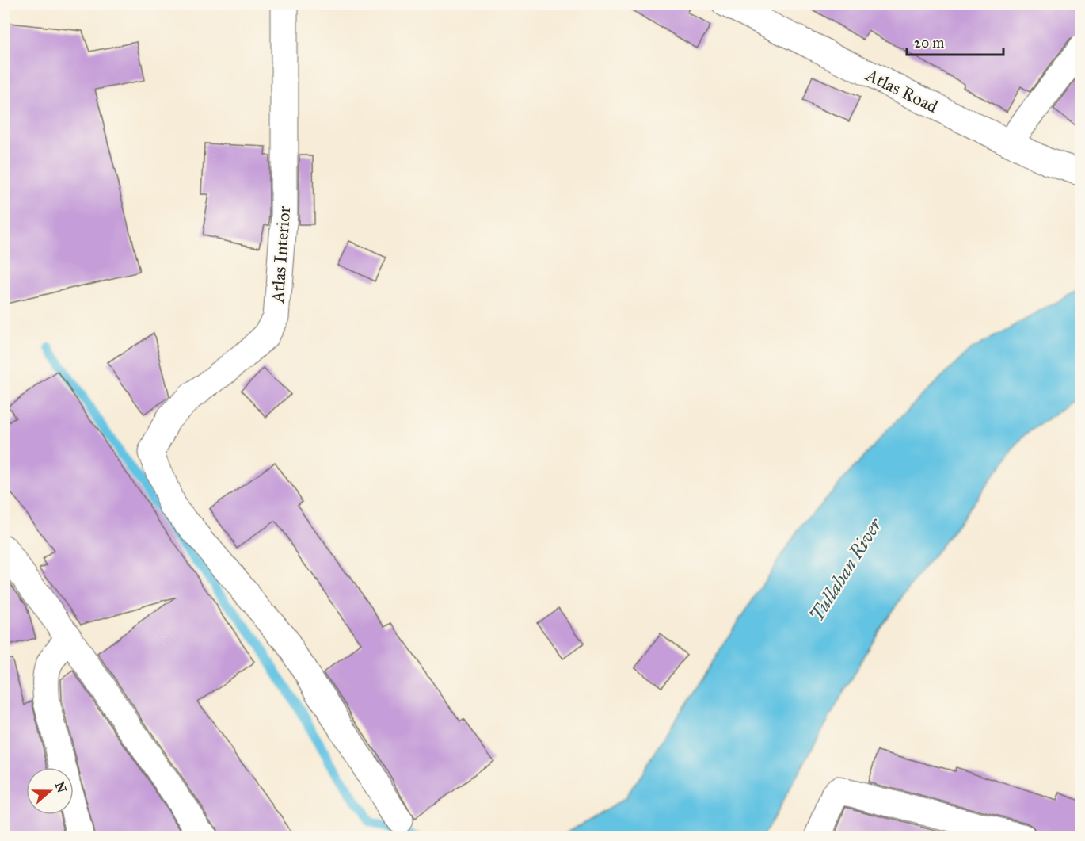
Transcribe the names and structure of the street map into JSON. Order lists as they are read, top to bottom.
{
  "streets": {
    "street": ["Atlas Road", "Atlas Interior"]
  },
  "water": ["Tullahan River"],
  "scale_bar": "20 m",
  "north": "right"
}
